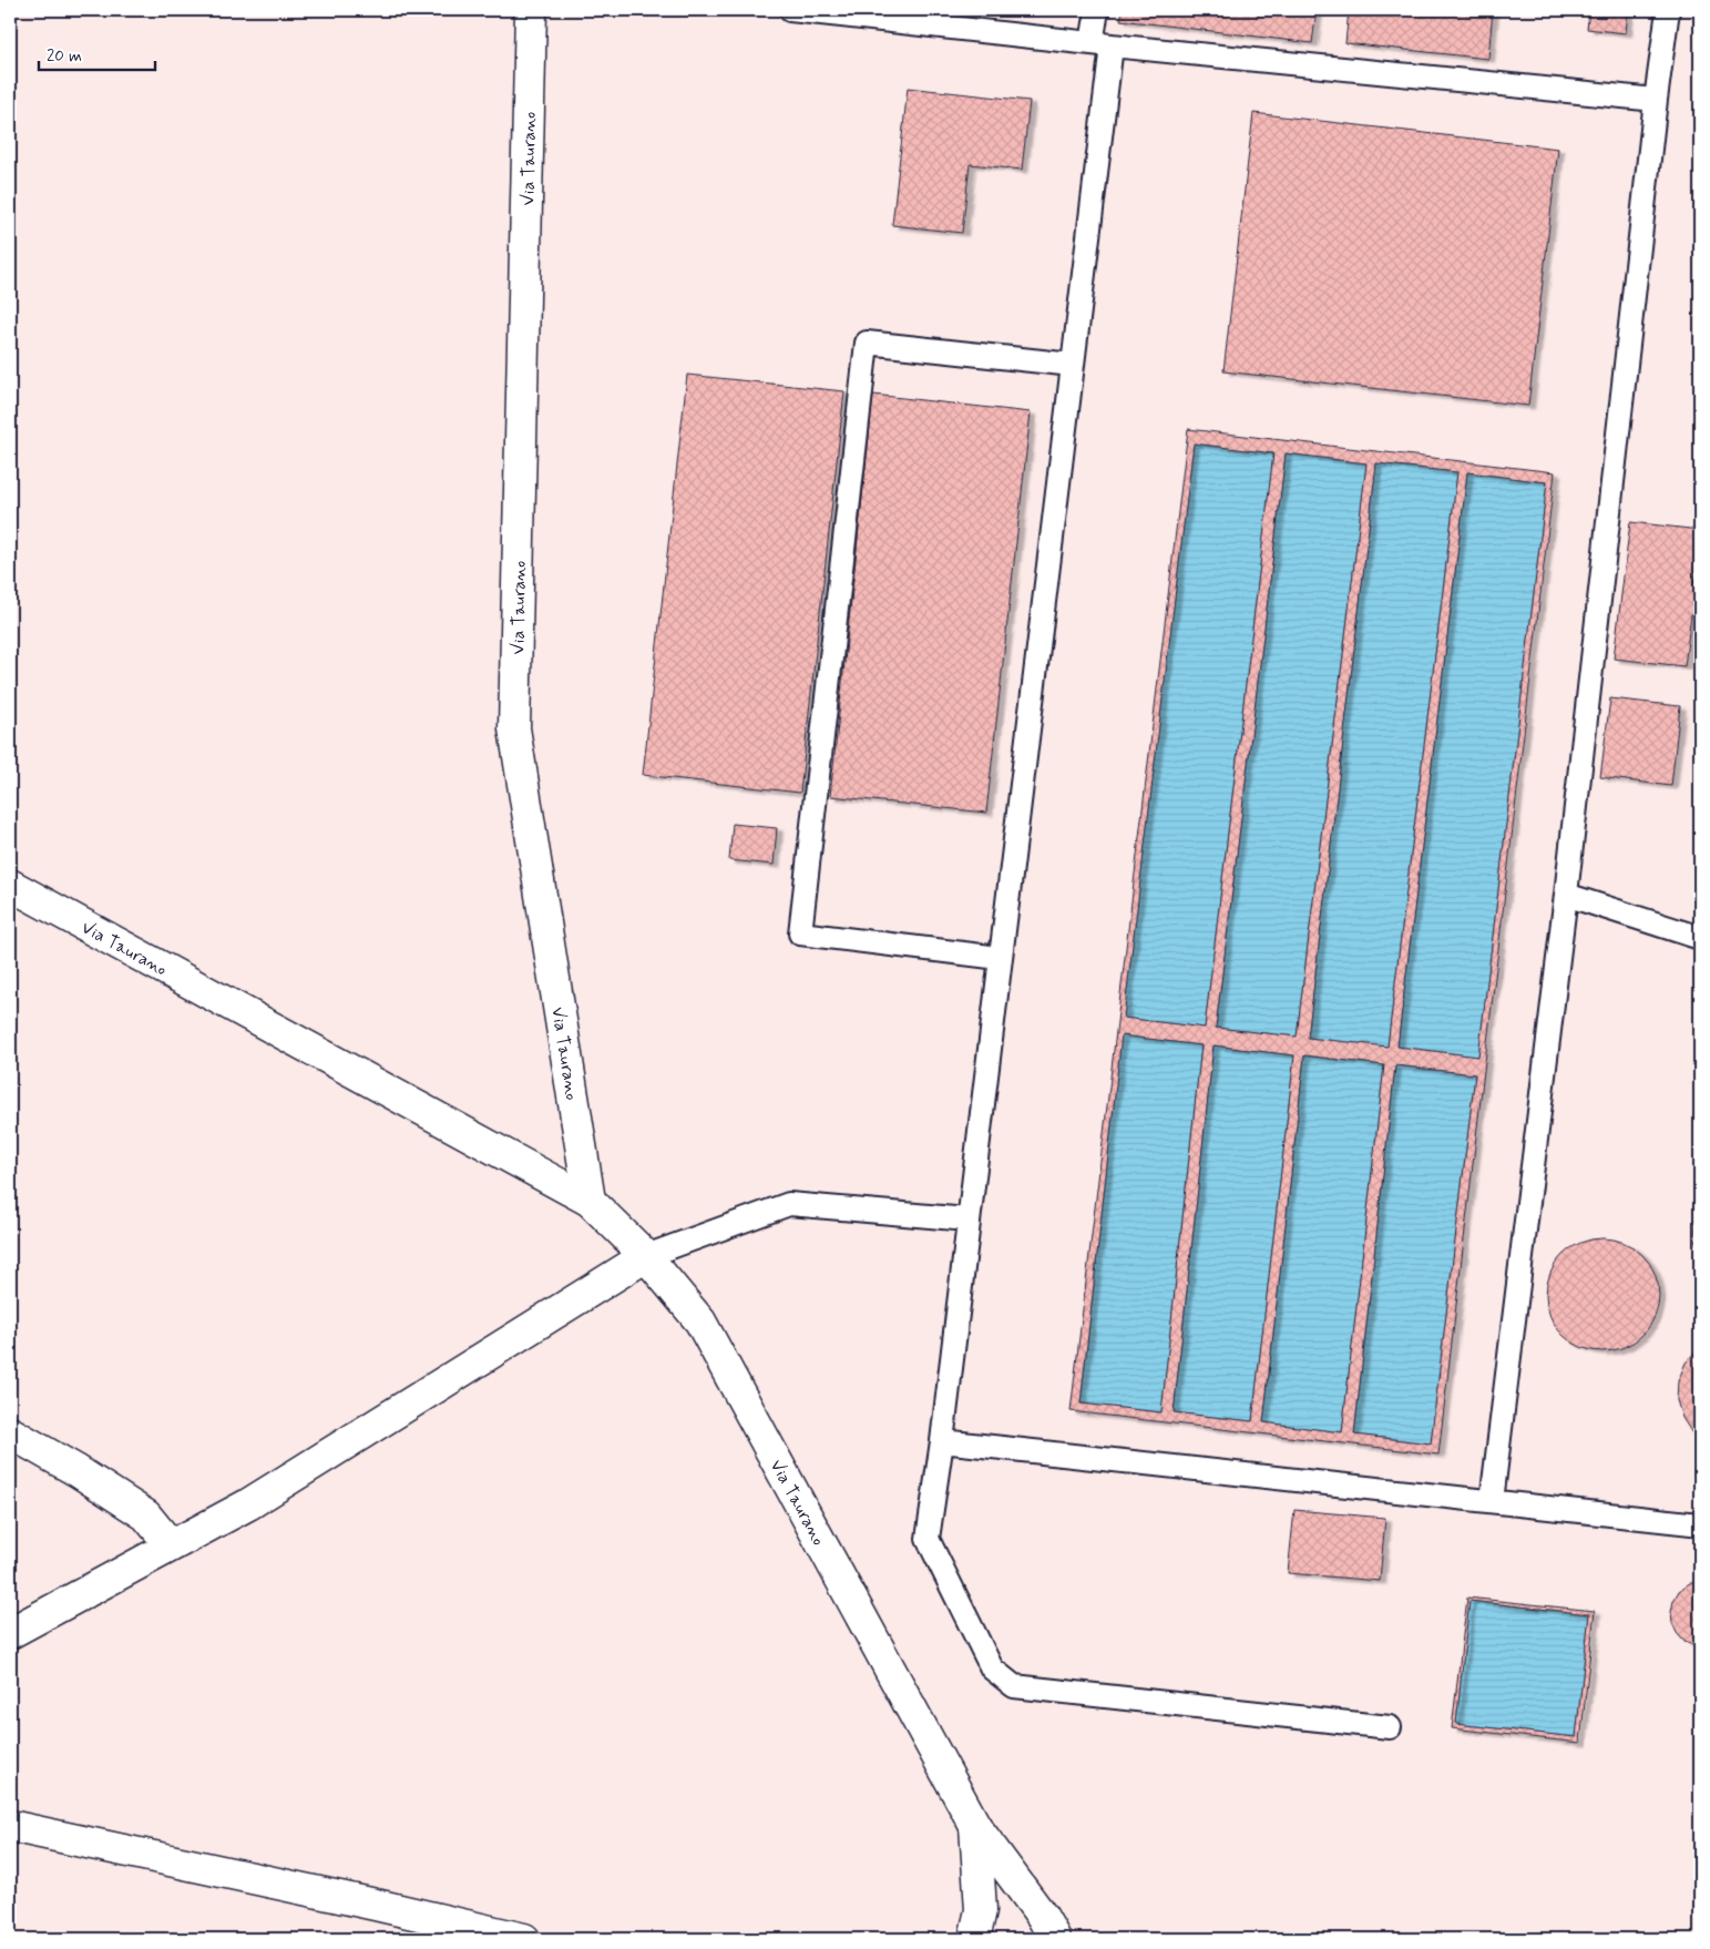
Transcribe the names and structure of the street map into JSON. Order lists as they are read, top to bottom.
{
  "streets": {
    "street": ["Via Taurano"]
  },
  "scale_bar": "20 m"
}
